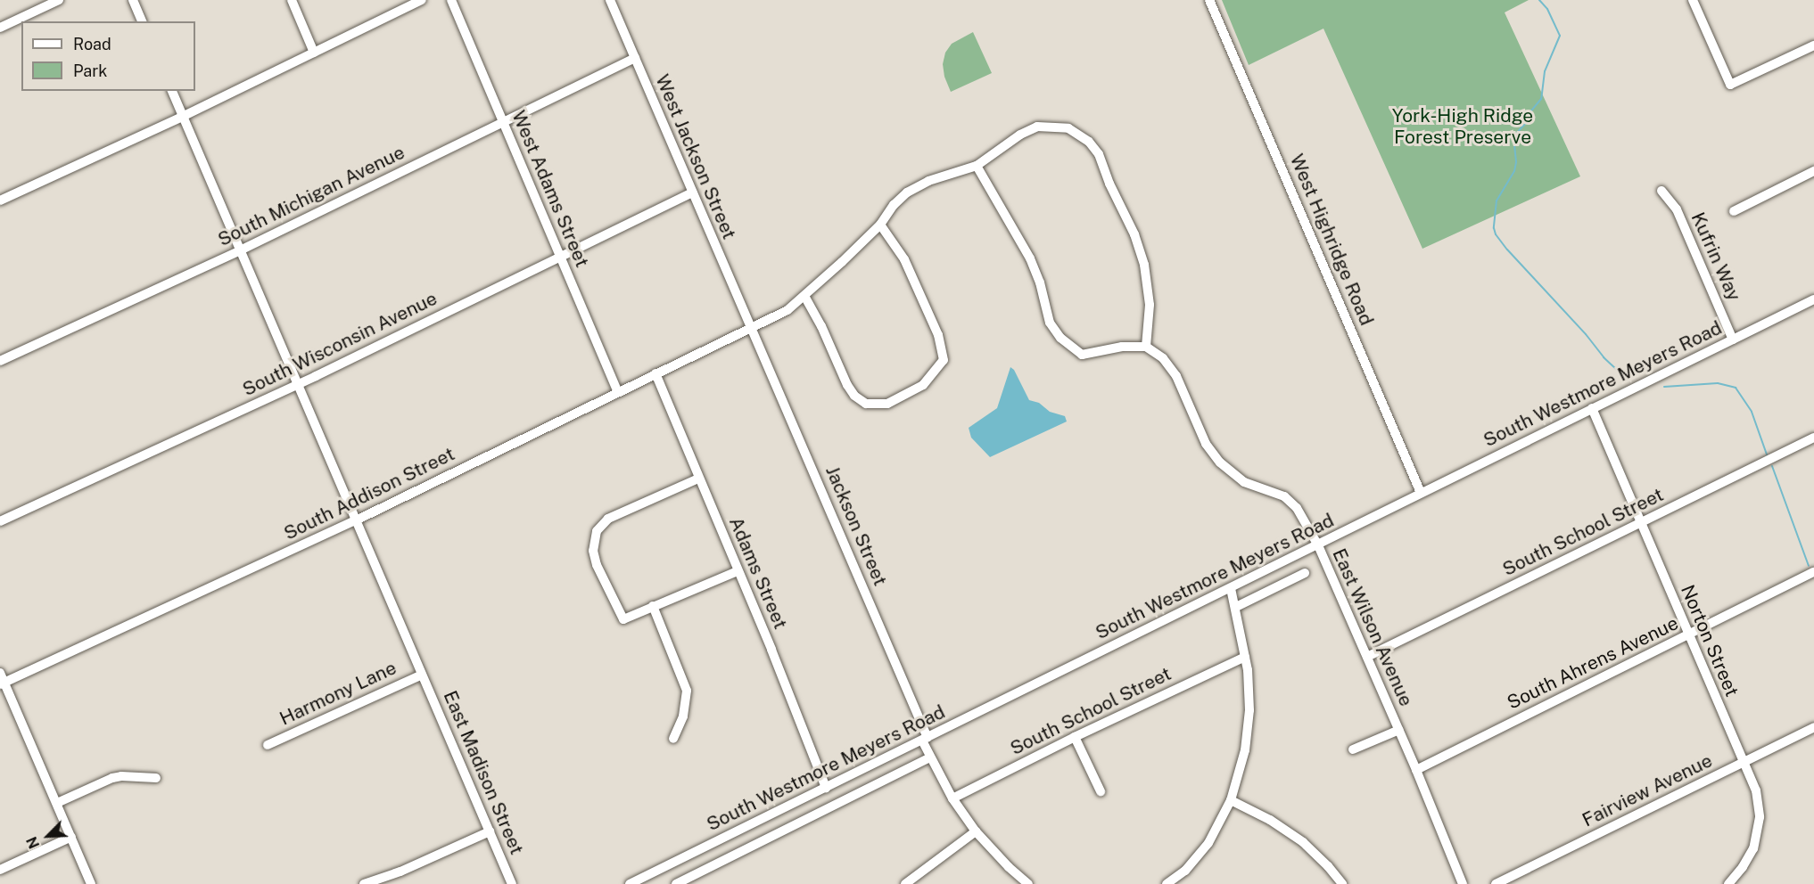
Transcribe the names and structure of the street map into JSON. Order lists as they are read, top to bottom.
{
  "streets": {
    "street": [
      "West Jackson Street",
      "West Adams Street",
      "South Michigan Avenue",
      "West Highridge Road",
      "Kufrin Way",
      "South Wisconsin Avenue",
      "South Westmore Meyers Road",
      "South Addison Street",
      "Jackson Street",
      "South School Street",
      "Adams Street",
      "East Wilson Avenue",
      "Norton Street",
      "South Ahrens Avenue",
      "Harmony Lane",
      "East Madison Street",
      "Fairview Avenue"
    ]
  },
  "crossings": [
    ["West Jackson Street", "South Michigan Avenue"],
    ["West Jackson Street", "South Wisconsin Avenue"],
    ["West Jackson Street", "South Addison Street"],
    ["West Jackson Street", "Jackson Street"],
    ["West Adams Street", "South Michigan Avenue"],
    ["West Adams Street", "South Wisconsin Avenue"],
    ["West Adams Street", "South Addison Street"],
    ["South Michigan Avenue", "East Madison Street"],
    ["West Highridge Road", "South Westmore Meyers Road"],
    ["Kufrin Way", "South Westmore Meyers Road"],
    ["South Wisconsin Avenue", "East Madison Street"],
    ["South Westmore Meyers Road", "Jackson Street"],
    ["South Westmore Meyers Road", "Adams Street"],
    ["South Westmore Meyers Road", "East Wilson Avenue"],
    ["South Westmore Meyers Road", "Norton Street"],
    ["South Addison Street", "Jackson Street"],
    ["South Addison Street", "Adams Street"],
    ["South Addison Street", "East Wilson Avenue"],
    ["South Addison Street", "East Madison Street"],
    ["Jackson Street", "South School Street"],
    ["South School Street", "East Wilson Avenue"],
    ["South School Street", "Norton Street"],
    ["East Wilson Avenue", "South Ahrens Avenue"],
    ["Norton Street", "South Ahrens Avenue"],
    ["Norton Street", "Fairview Avenue"],
    ["Harmony Lane", "East Madison Street"]
  ],
  "parks": ["York-High Ridge Forest Preserve"],
  "legend": ["Road", "Park"],
  "north": "bottom left"
}
